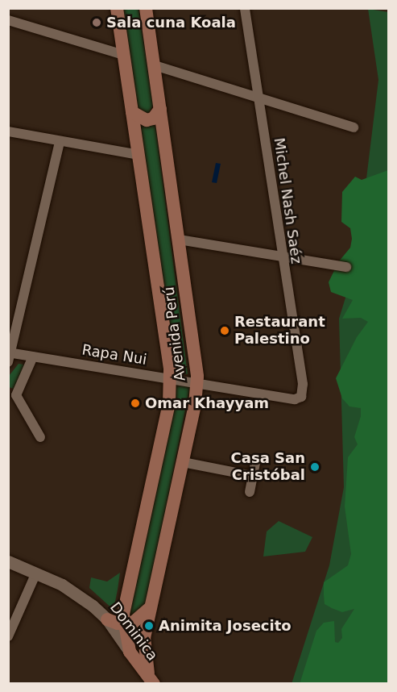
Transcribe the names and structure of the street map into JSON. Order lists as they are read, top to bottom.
{
  "streets": {
    "main road": ["Avenida Perú", "Dominica"],
    "street": ["Michel Nash Saéz", "Rapa Nui"]
  },
  "crossings": [
    ["Michel Nash Saéz", "Rapa Nui"],
    ["Avenida Perú", "Rapa Nui"],
    ["Avenida Perú", "Dominica"]
  ],
  "places": [
    "Sala cuna Koala",
    "Restaurant Palestino",
    "Omar Khayyam",
    "Casa San Cristóbal",
    "Animita Josecito"
  ]
}
